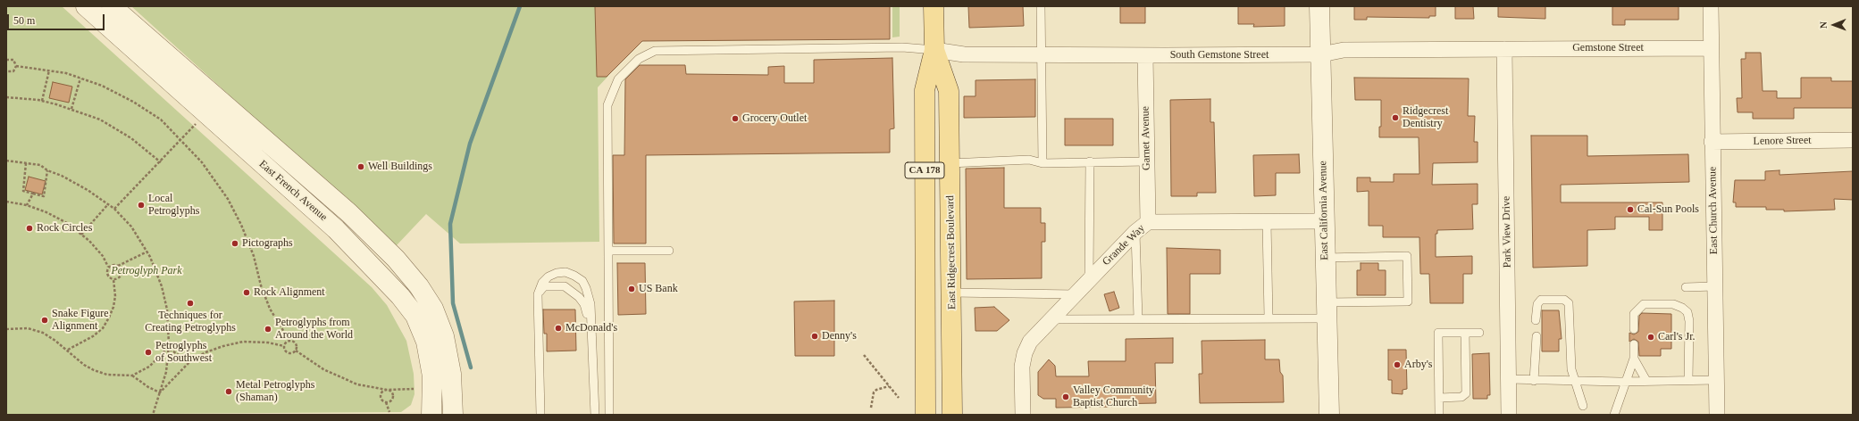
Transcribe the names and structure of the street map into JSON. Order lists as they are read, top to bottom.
{
  "streets": {
    "main road": ["CA 178", "East Ridgecrest Boulevard"],
    "street": [
      "Gemstone Street",
      "South Gemstone Street",
      "Garnet Avenue",
      "Lenore Street",
      "East French Avenue",
      "East California Avenue",
      "East Church Avenue",
      "Park View Drive",
      "Grande Way"
    ]
  },
  "crossings": [
    ["Gemstone Street", "South Gemstone Street"],
    ["Gemstone Street", "East Church Avenue"],
    ["Gemstone Street", "Park View Drive"],
    ["South Gemstone Street", "Garnet Avenue"],
    ["South Gemstone Street", "East California Avenue"],
    ["South Gemstone Street", "Park View Drive"],
    ["South Gemstone Street", "East Ridgecrest Boulevard"],
    ["Garnet Avenue", "Grande Way"],
    ["Lenore Street", "East Church Avenue"],
    ["East California Avenue", "Grande Way"]
  ],
  "parks": ["Petroglyph Park"],
  "places": [
    "Ridgecrest Dentistry",
    "Grocery Outlet",
    "Well Buildings",
    "Local Petroglyphs",
    "Cal-Sun Pools",
    "Rock Circles",
    "Pictographs",
    "US Bank",
    "Rock Alignment",
    "Techniques for Creating Petroglyphs",
    "Snake Figure Alignment",
    "McDonald's",
    "Petroglyphs from Around the World",
    "Denny's",
    "Carl's Jr.",
    "Petroglyphs of Southwest",
    "Arby's",
    "Metal Petroglyphs (Shaman)",
    "Valley Community Baptist Church"
  ],
  "scale_bar": "50 m",
  "north": "left"
}
